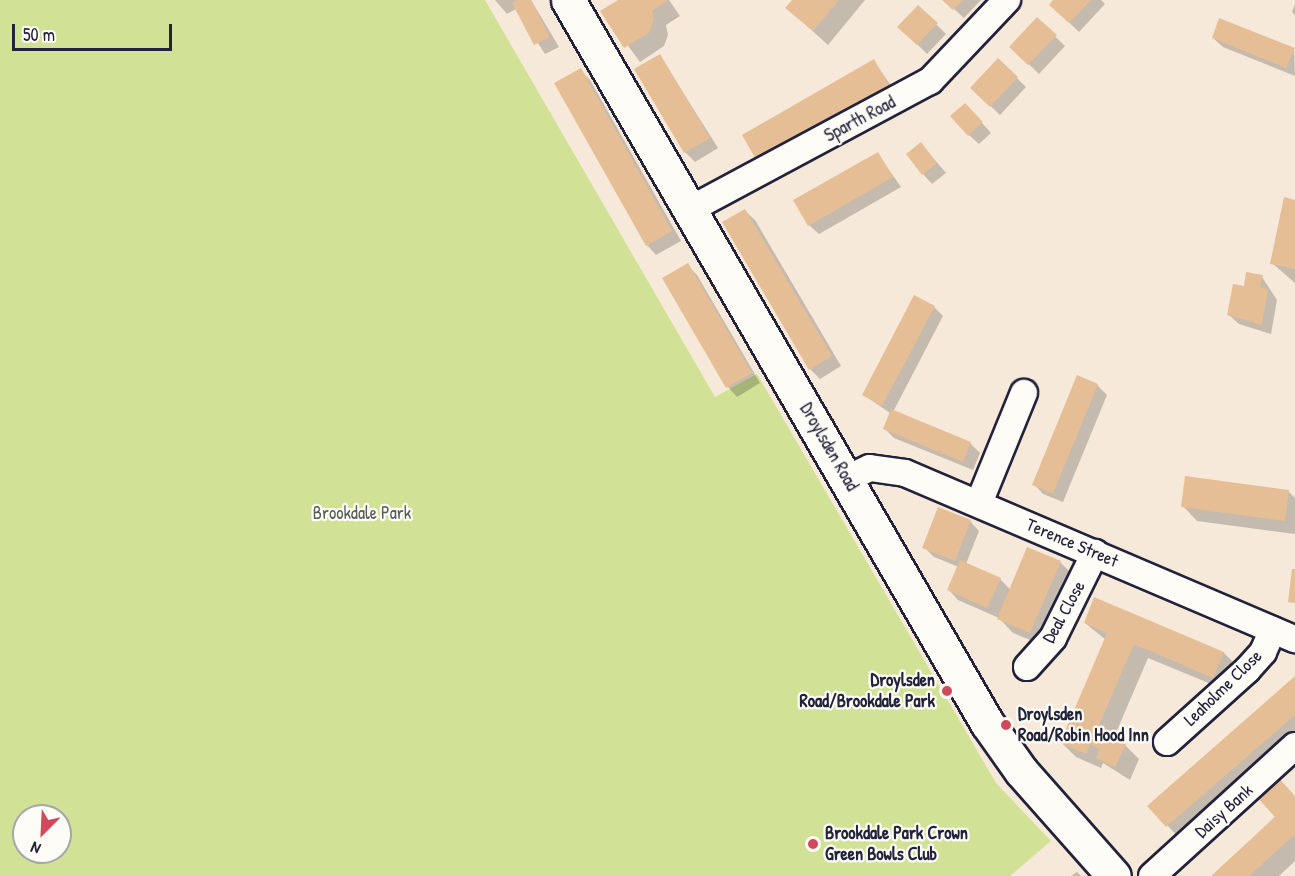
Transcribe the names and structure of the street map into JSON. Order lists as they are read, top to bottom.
{
  "streets": {
    "street": [
      "Sparth Road",
      "Droylsden Road",
      "Terence Street",
      "Deal Close",
      "Leaholme Close",
      "Daisy Bank"
    ]
  },
  "crossings": [
    ["Sparth Road", "Droylsden Road"],
    ["Droylsden Road", "Terence Street"],
    ["Terence Street", "Deal Close"],
    ["Terence Street", "Leaholme Close"]
  ],
  "parks": ["Brookdale Park"],
  "places": ["Droylsden Road/Brookdale Park", "Droylsden Road/Robin Hood Inn", "Brookdale Park Crown Green Bowls Club"],
  "scale_bar": "50 m",
  "north": "bottom left"
}
